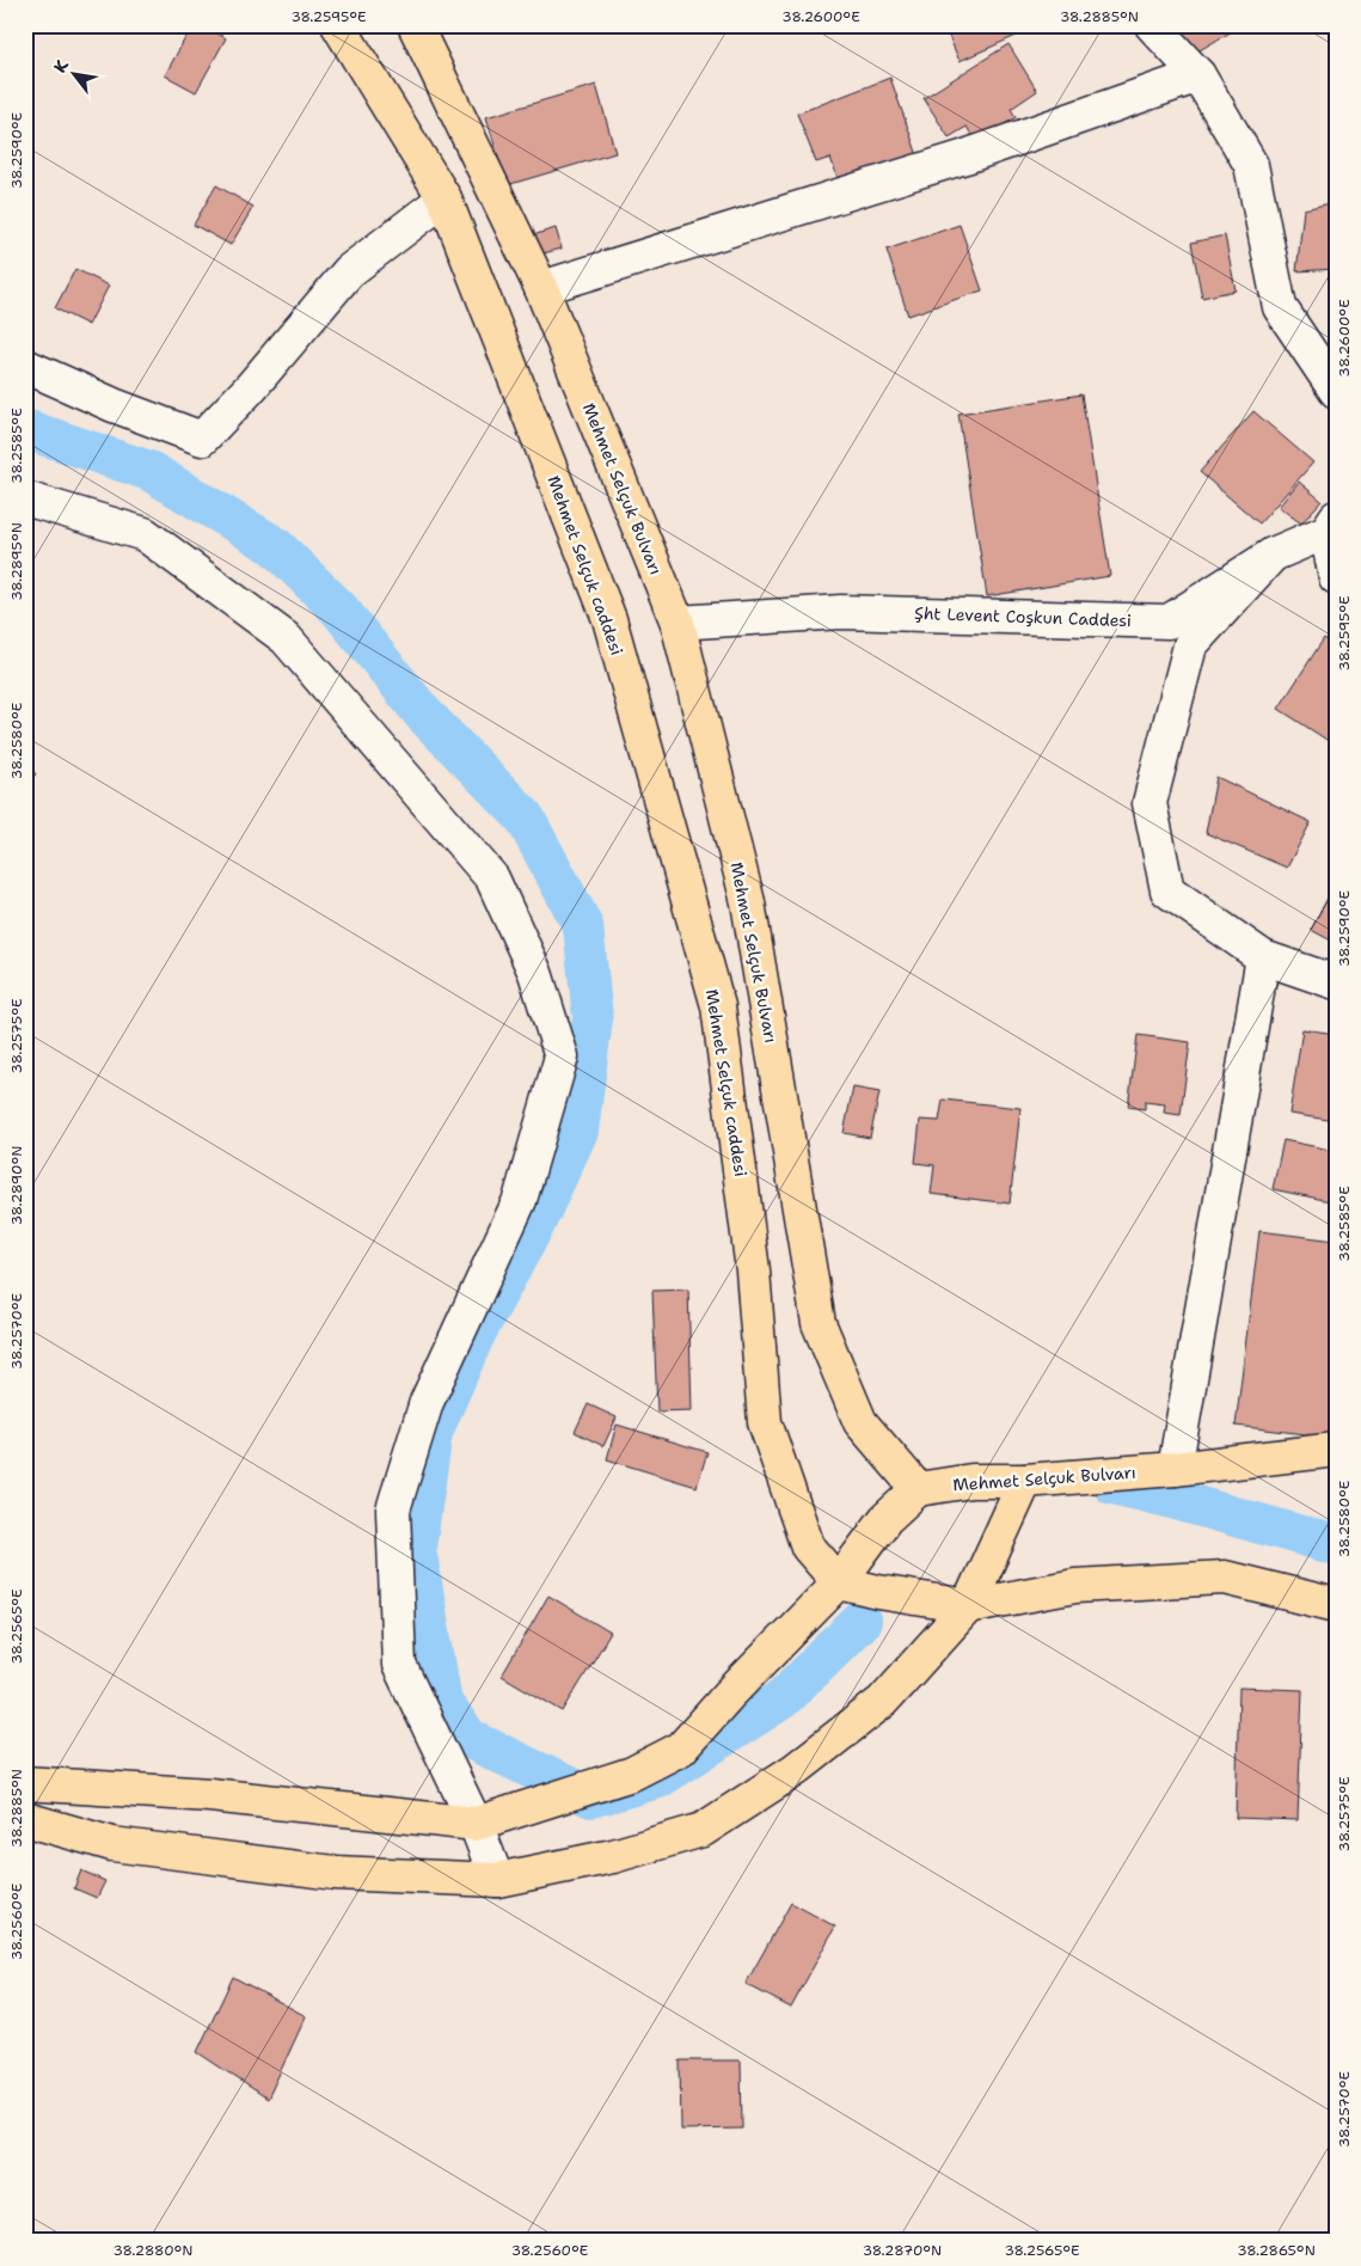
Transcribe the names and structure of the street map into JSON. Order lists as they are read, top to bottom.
{
  "streets": {
    "main road": ["Mehmet Selçuk Bulvarı", "Mehmet Selçuk caddesi"],
    "street": ["Şht Levent Coşkun Caddesi"]
  },
  "crossings": [
    ["Mehmet Selçuk Bulvarı", "Şht Levent Coşkun Caddesi"]
  ],
  "north": "top left",
  "coordinates": [
    "38.2595°E",
    "38.2600°E",
    "38.2885°N",
    "38.2590°E",
    "38.2585°E",
    "38.2895°N",
    "38.2580°E",
    "38.2575°E",
    "38.2890°N",
    "38.2570°E",
    "38.2565°E",
    "38.2560°E",
    "38.2880°N",
    "38.2870°N",
    "38.2865°N"
  ]
}
